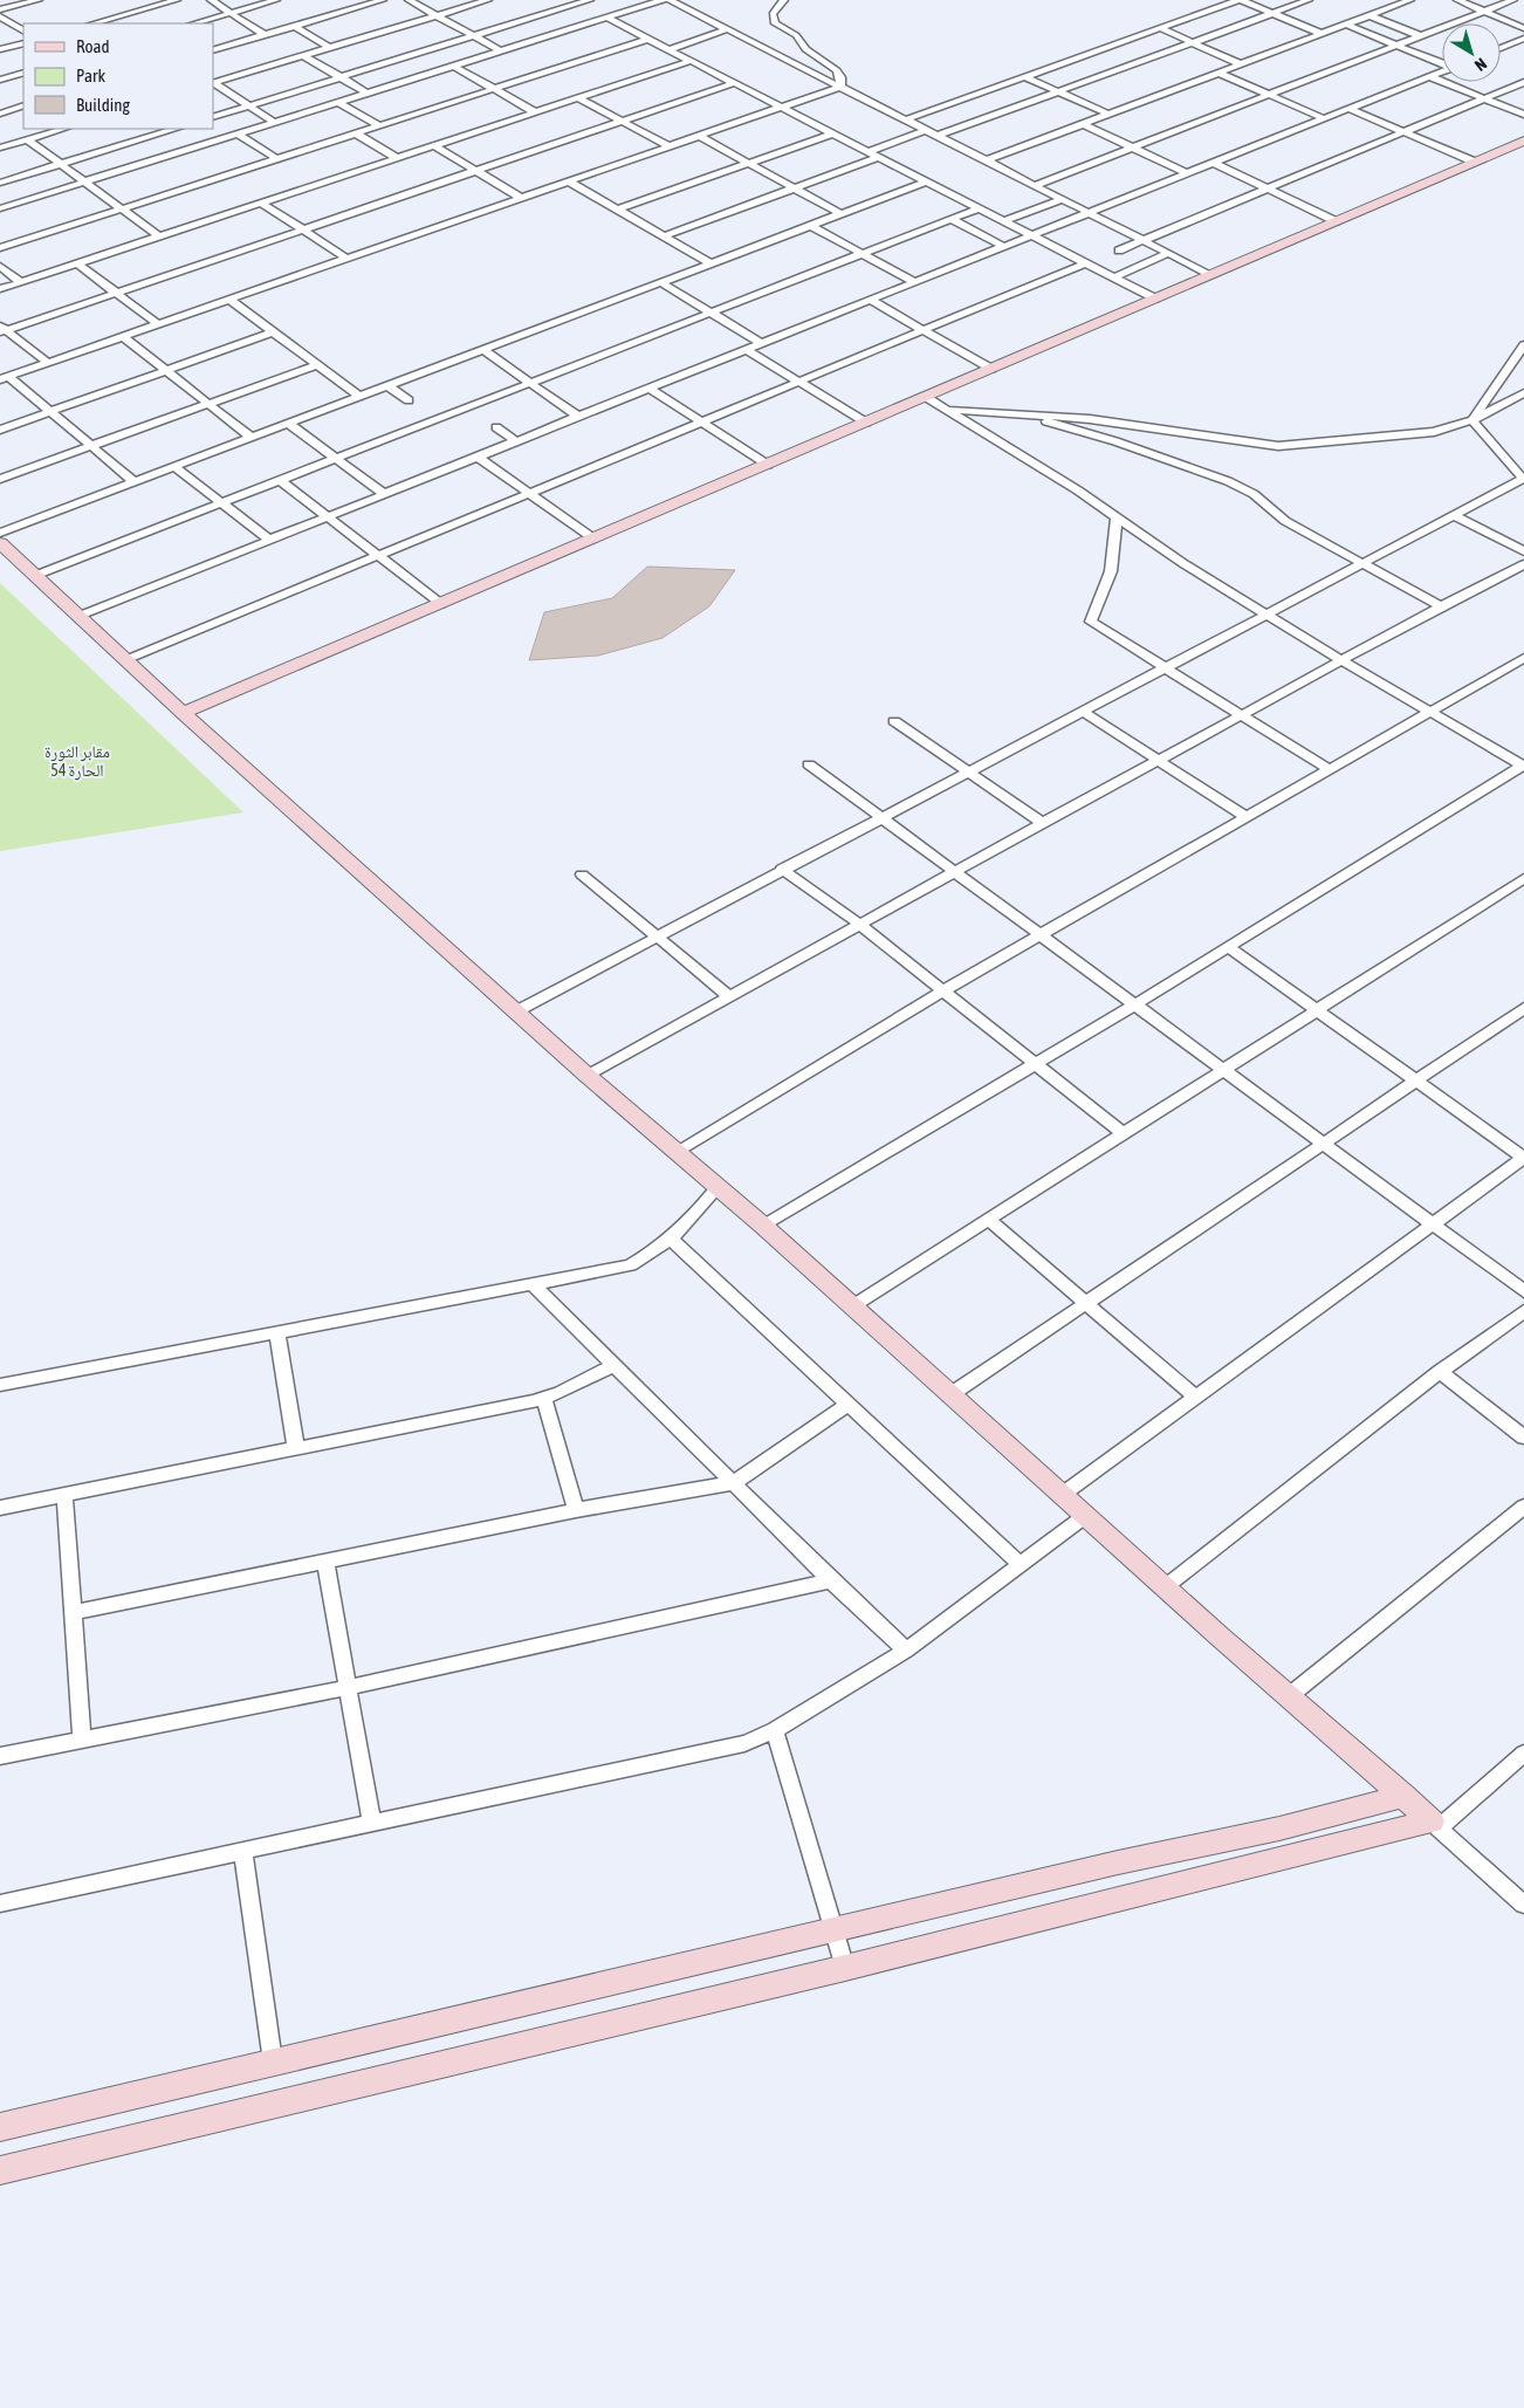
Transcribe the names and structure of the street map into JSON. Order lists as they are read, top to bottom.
{
  "parks": ["مقابر الثورة الحارة 54"],
  "legend": ["Road", "Park", "Building"],
  "north": "bottom right"
}
